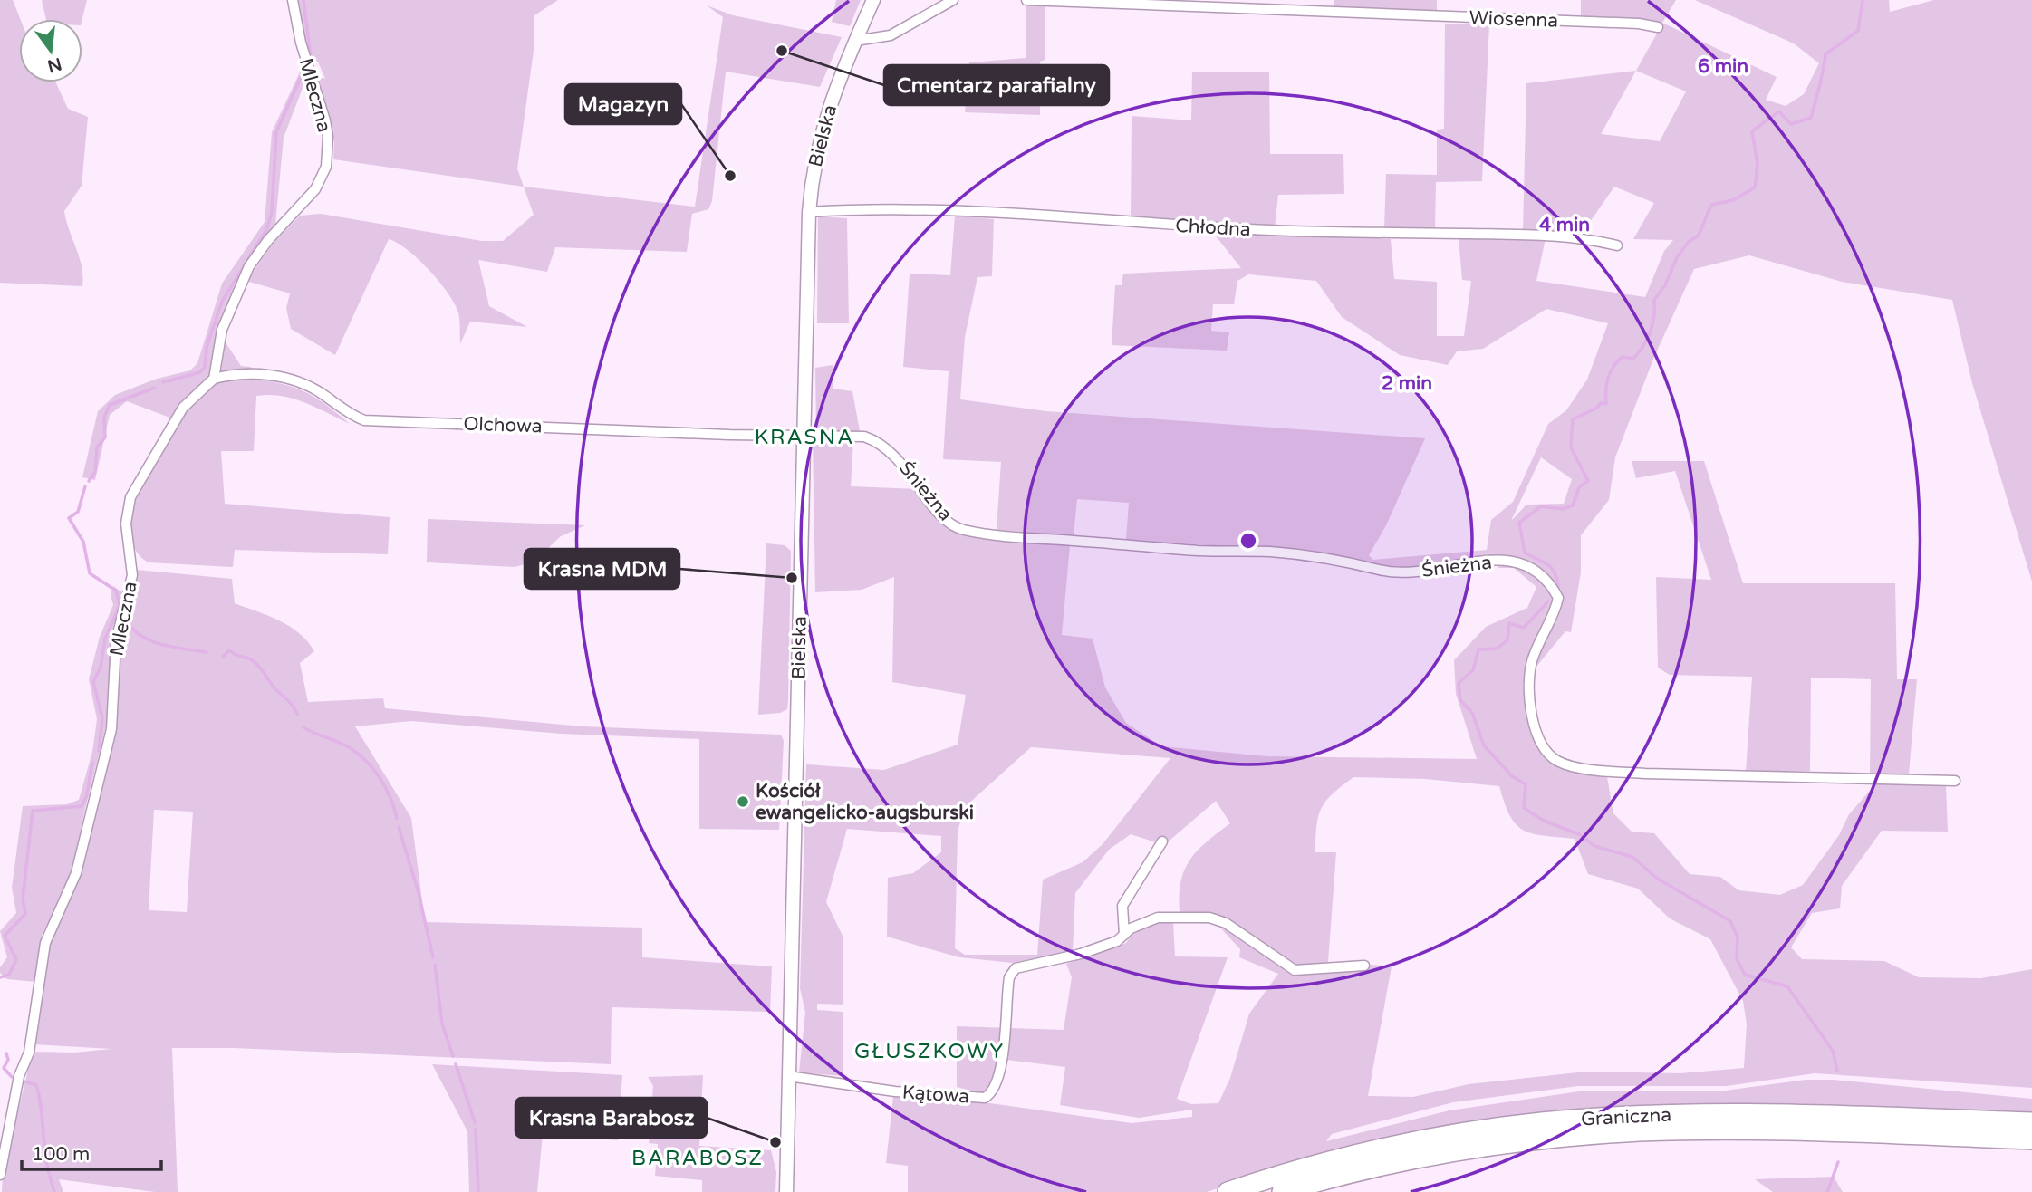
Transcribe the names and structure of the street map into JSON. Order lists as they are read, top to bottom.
{
  "streets": {
    "highway": ["Graniczna"],
    "street": [
      "Wiosenna",
      "Mleczna",
      "Bielska",
      "Chłodna",
      "Olchowa",
      "Śnieżna",
      "Kątowa"
    ]
  },
  "crossings": [
    ["Mleczna", "Olchowa"],
    ["Bielska", "Chłodna"],
    ["Bielska", "Olchowa"],
    ["Bielska", "Śnieżna"],
    ["Bielska", "Kątowa"],
    ["Olchowa", "Śnieżna"]
  ],
  "districts": ["KRASNA", "GŁUSZKOWY", "BARABOSZ"],
  "places": [
    "Cmentarz parafialny",
    "Magazyn",
    "Krasna MDM",
    "Kościół ewangelicko-augsburski",
    "Krasna Barabosz"
  ],
  "scale_bar": "100 m",
  "north": "bottom",
  "rings": ["6 min", "4 min", "2 min"]
}
